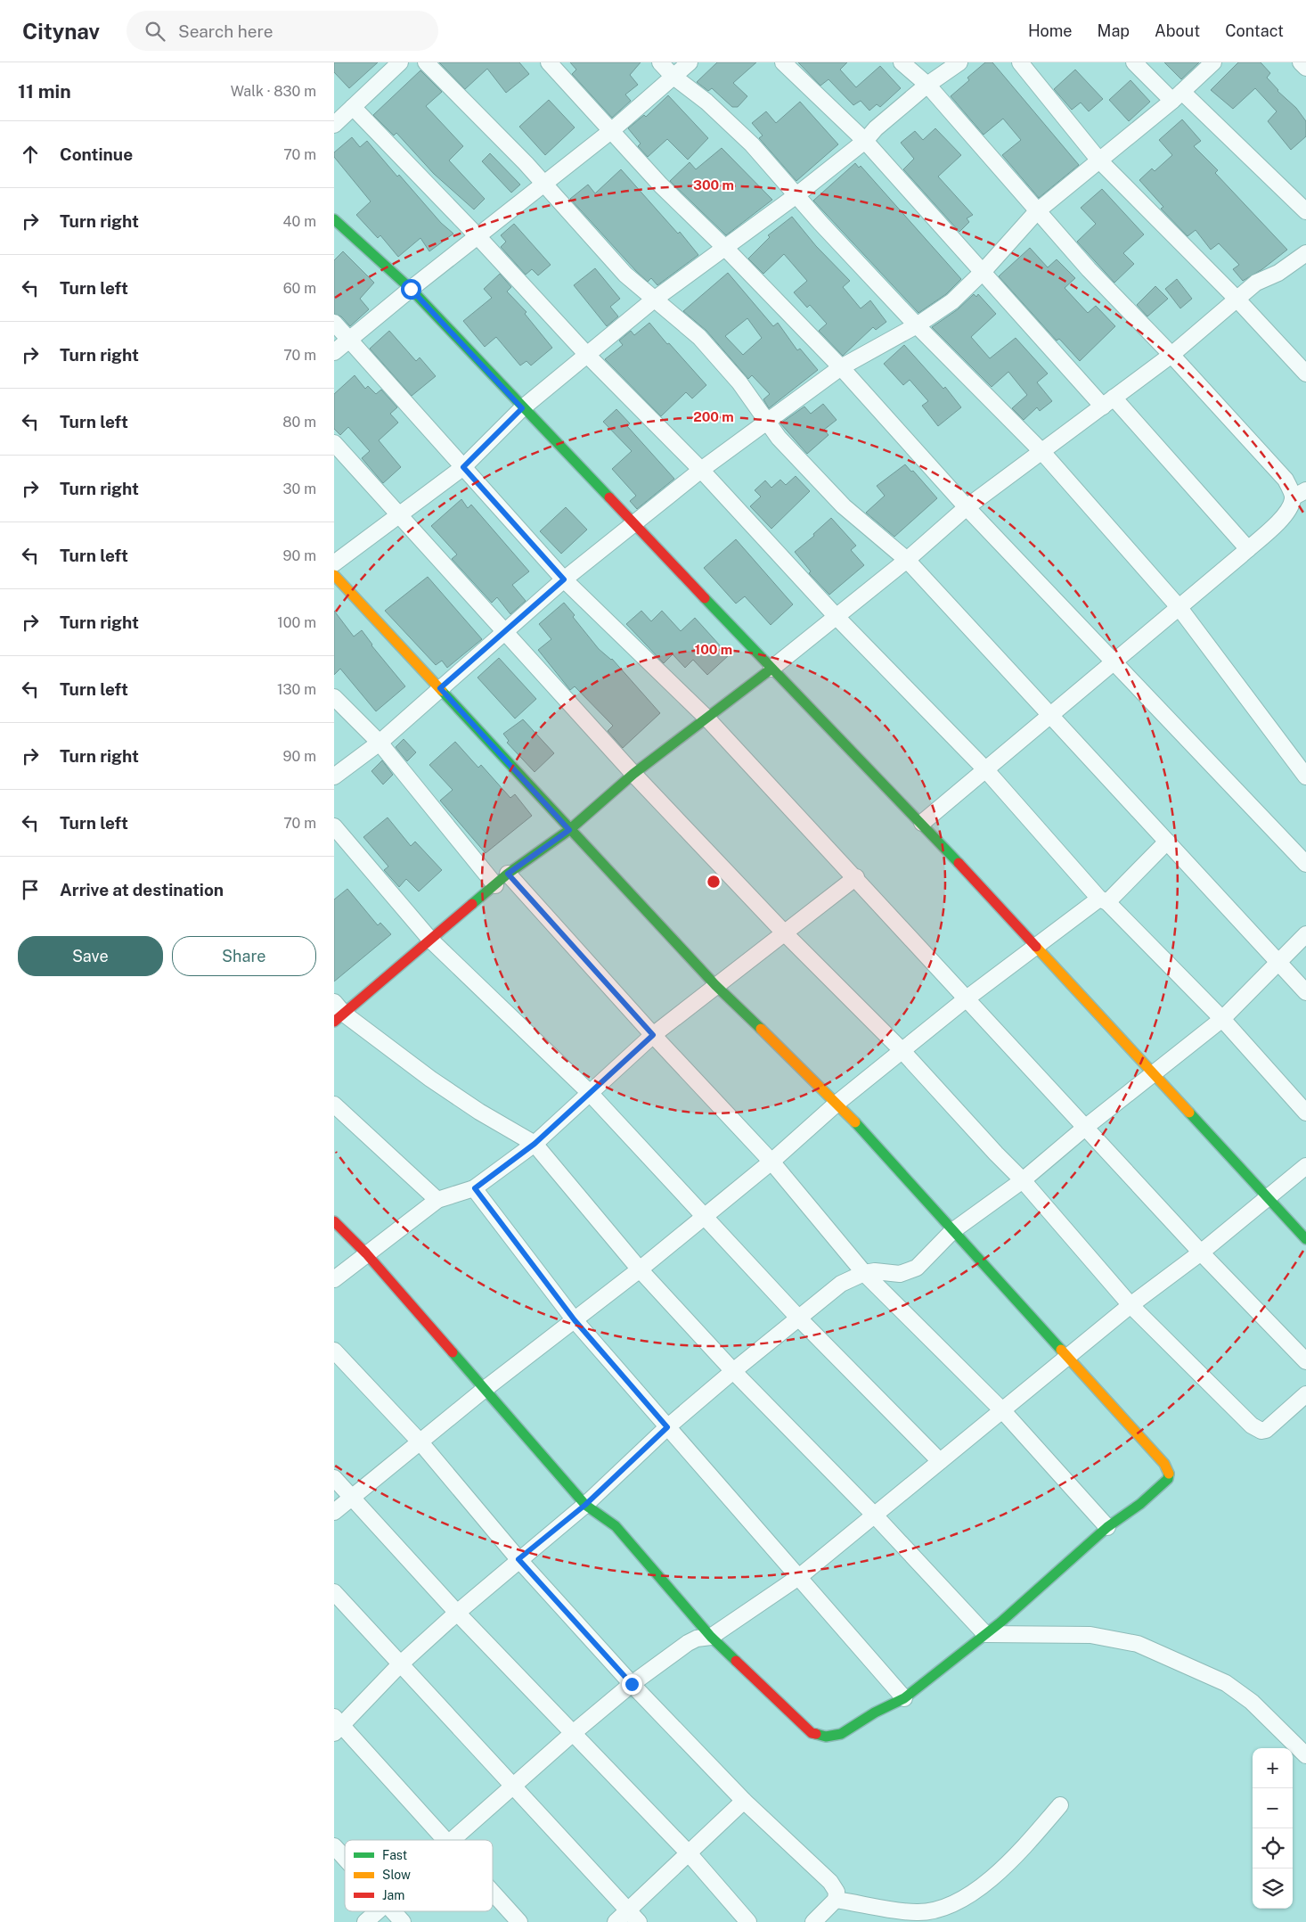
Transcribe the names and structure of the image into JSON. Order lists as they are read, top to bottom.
{
  "legend": ["Fast", "Slow", "Jam"],
  "page": {
    "header": "Citynav",
    "search": "Search here",
    "nav": [
      "Home",
      "Map",
      "About",
      "Contact"
    ],
    "heading": ["11 min", "Walk · 830 m"],
    "list": [
      ["Continue", "70 m"],
      ["Turn right", "40 m"],
      ["Turn left", "60 m"],
      ["Turn right", "70 m"],
      ["Turn left", "80 m"],
      ["Turn right", "30 m"],
      ["Turn left", "90 m"],
      ["Turn right", "100 m"],
      ["Turn left", "130 m"],
      ["Turn right", "90 m"],
      ["Turn left", "70 m"],
      "Arrive at destination"
    ],
    "buttons": ["Save", "Share"],
    "map_buttons": ["+", "−"]
  },
  "rings": ["300 m", "200 m", "100 m"]
}
